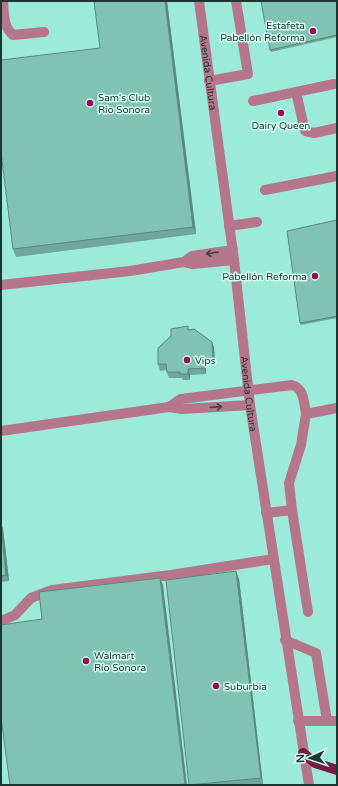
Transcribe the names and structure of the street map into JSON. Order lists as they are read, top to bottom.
{
  "streets": {
    "street": ["Avenida Cultura"]
  },
  "places": [
    "Estafeta Pabellón Reforma",
    "Sam's Club Río Sonora",
    "Dairy Queen",
    "Pabellón Reforma",
    "Vips",
    "Walmart Río Sonora",
    "Suburbia"
  ],
  "north": "left"
}
